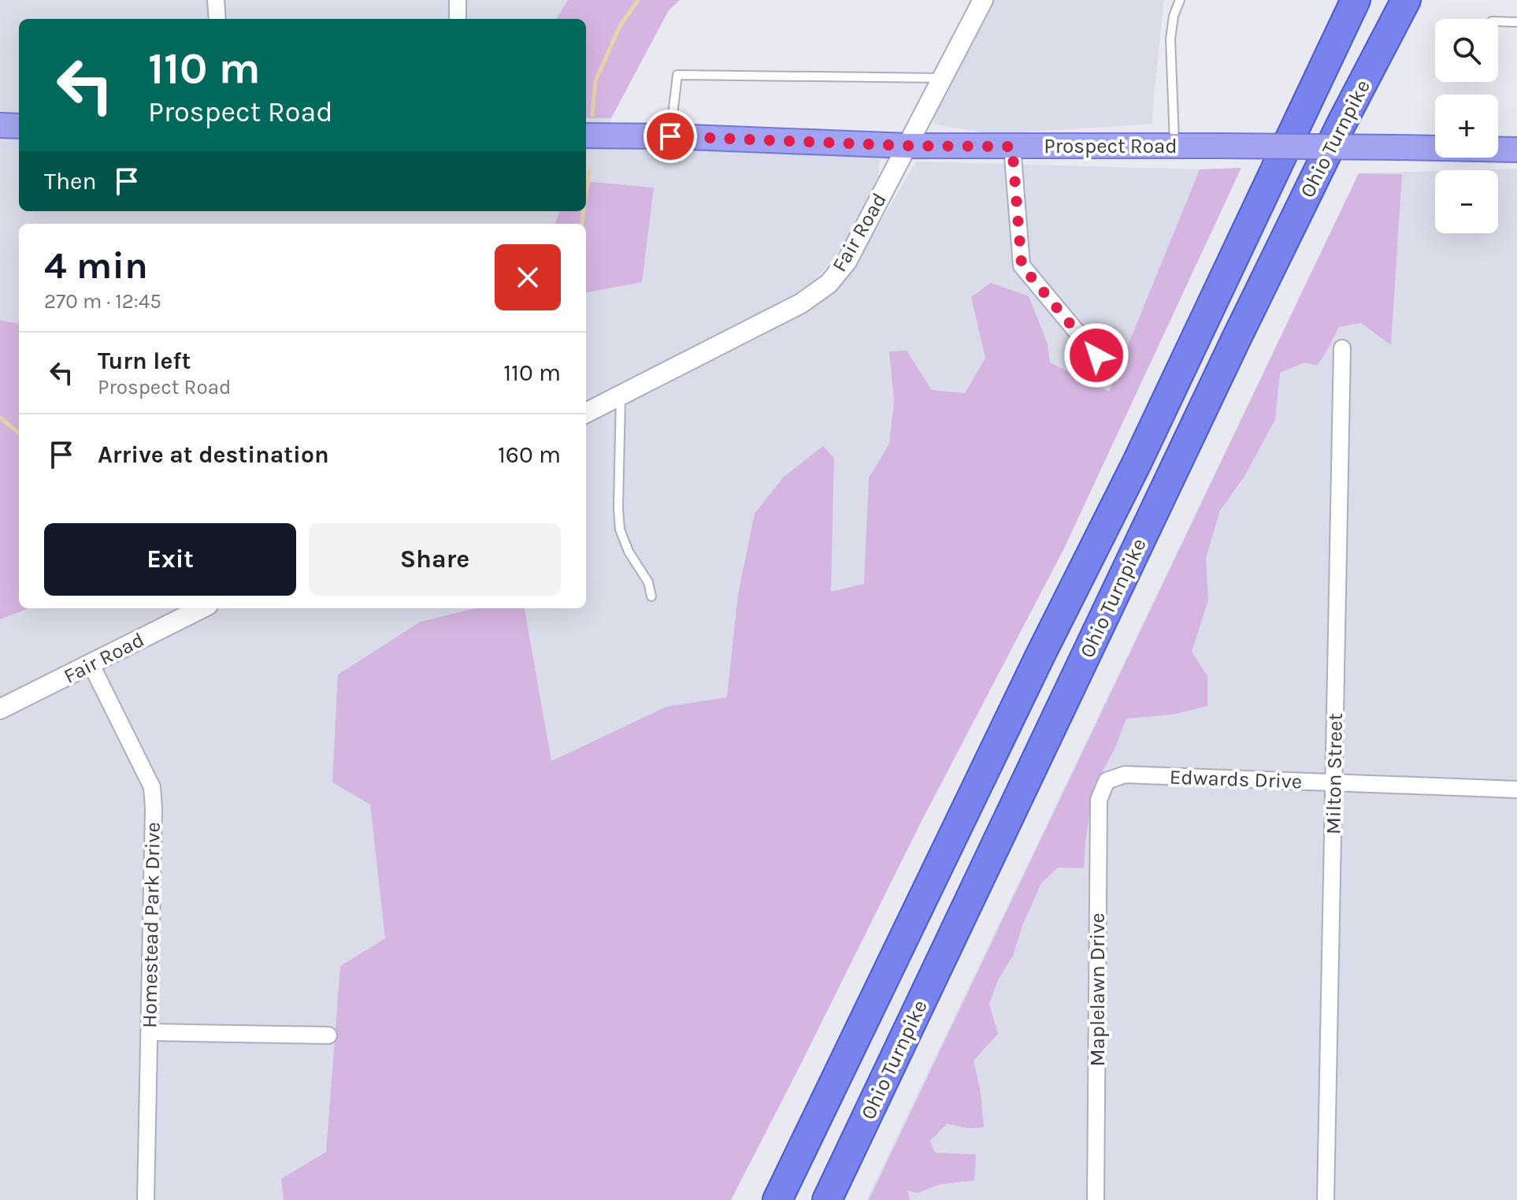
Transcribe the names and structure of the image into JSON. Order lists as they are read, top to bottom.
{
  "streets": {
    "highway": ["Ohio Turnpike"],
    "main road": ["Prospect Road"],
    "street": [
      "Fair Road",
      "Milton Street",
      "Edwards Drive",
      "Homestead Park Drive",
      "Maplelawn Drive"
    ]
  },
  "crossings": [
    ["Prospect Road", "Fair Road"],
    ["Fair Road", "Homestead Park Drive"],
    ["Milton Street", "Edwards Drive"],
    ["Edwards Drive", "Maplelawn Drive"]
  ],
  "page": {
    "map_buttons": ["+", "−"],
    "turn": ["110 m", "Prospect Road"],
    "then": "Then",
    "heading": ["4 min", "270 m · 12:45"],
    "list": [
      {
        "name": "Turn left",
        "note": "Prospect Road",
        "value": "110 m"
      },
      {
        "name": "Arrive at destination",
        "value": "160 m"
      }
    ],
    "buttons": ["Exit", "Share"]
  }
}
